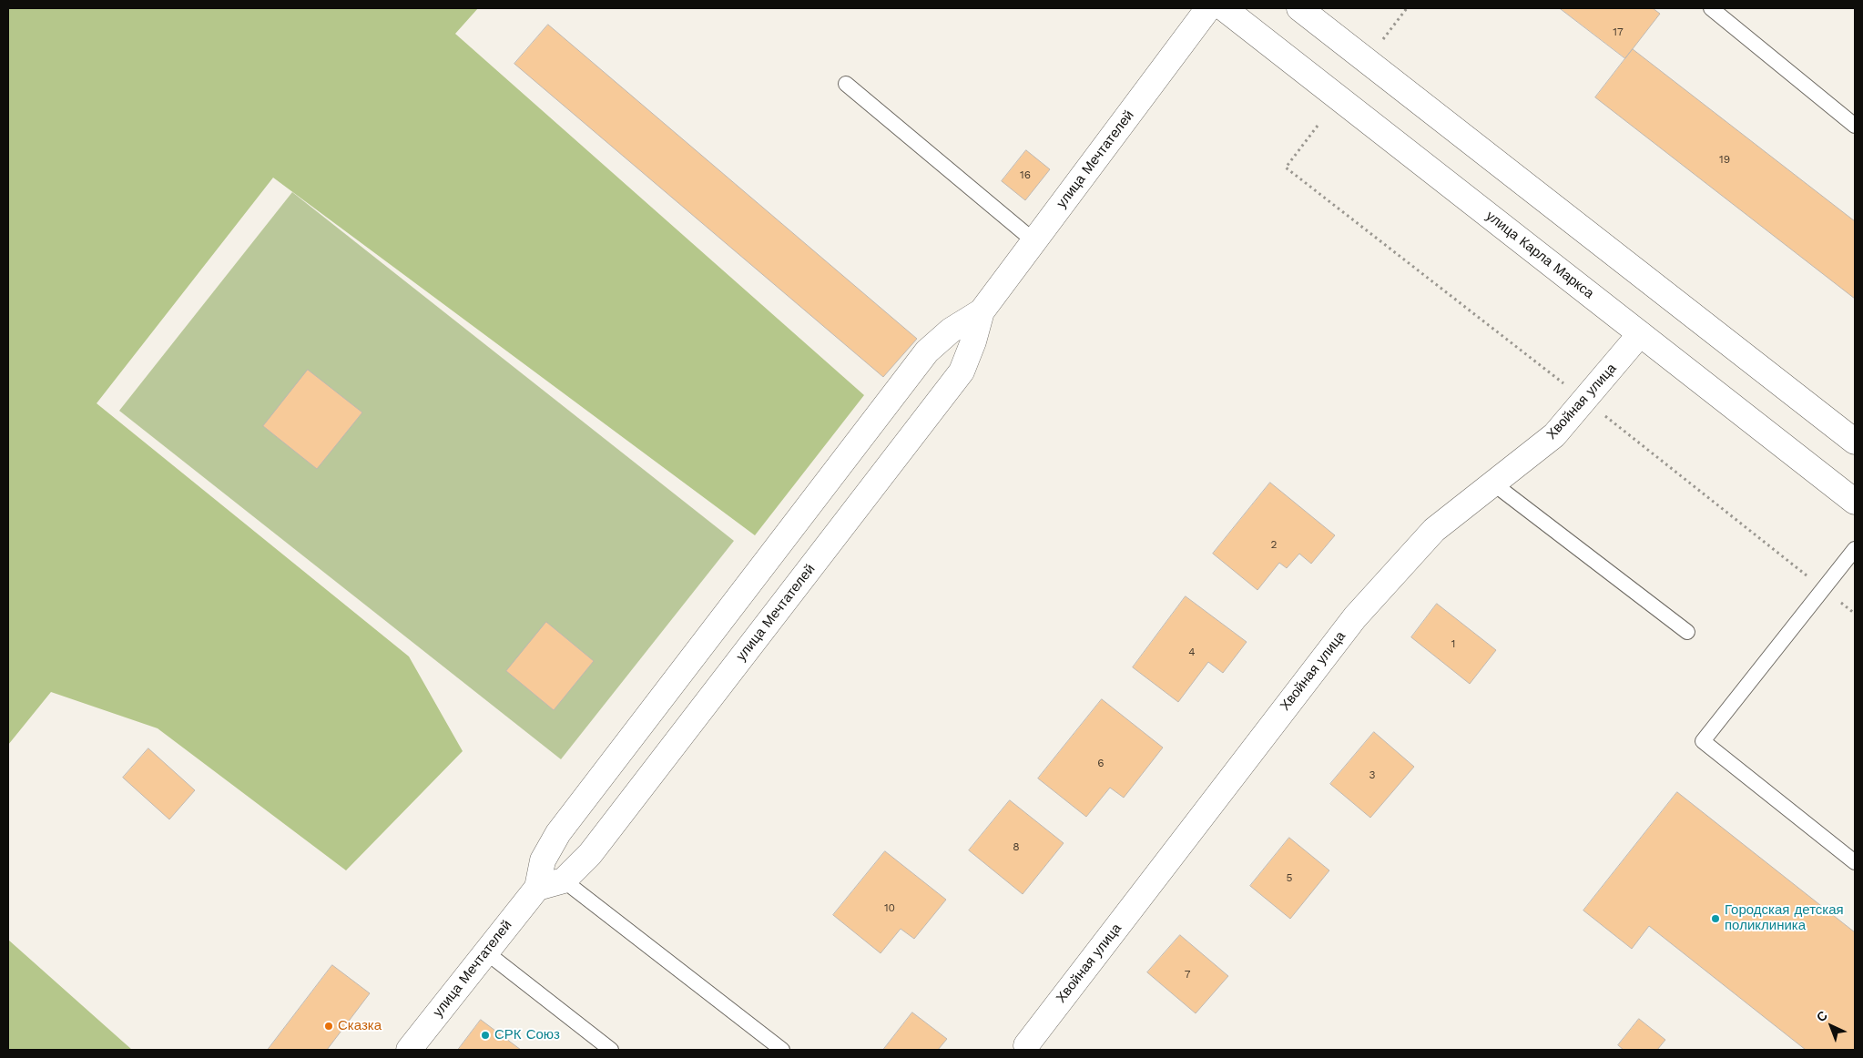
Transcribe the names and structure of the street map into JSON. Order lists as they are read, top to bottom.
{
  "streets": {
    "street": ["улица Мечтателей", "улица Карла Маркса", "Хвойная улица"]
  },
  "crossings": [
    ["улица Карла Маркса", "Хвойная улица"]
  ],
  "places": ["Городская детская поликлиника", "Сказка", "СРК Союз"],
  "house_numbers": [
    "17",
    "19",
    "16",
    "2",
    "1",
    "4",
    "6",
    "3",
    "8",
    "5",
    "10",
    "7"
  ],
  "north": "top left"
}
